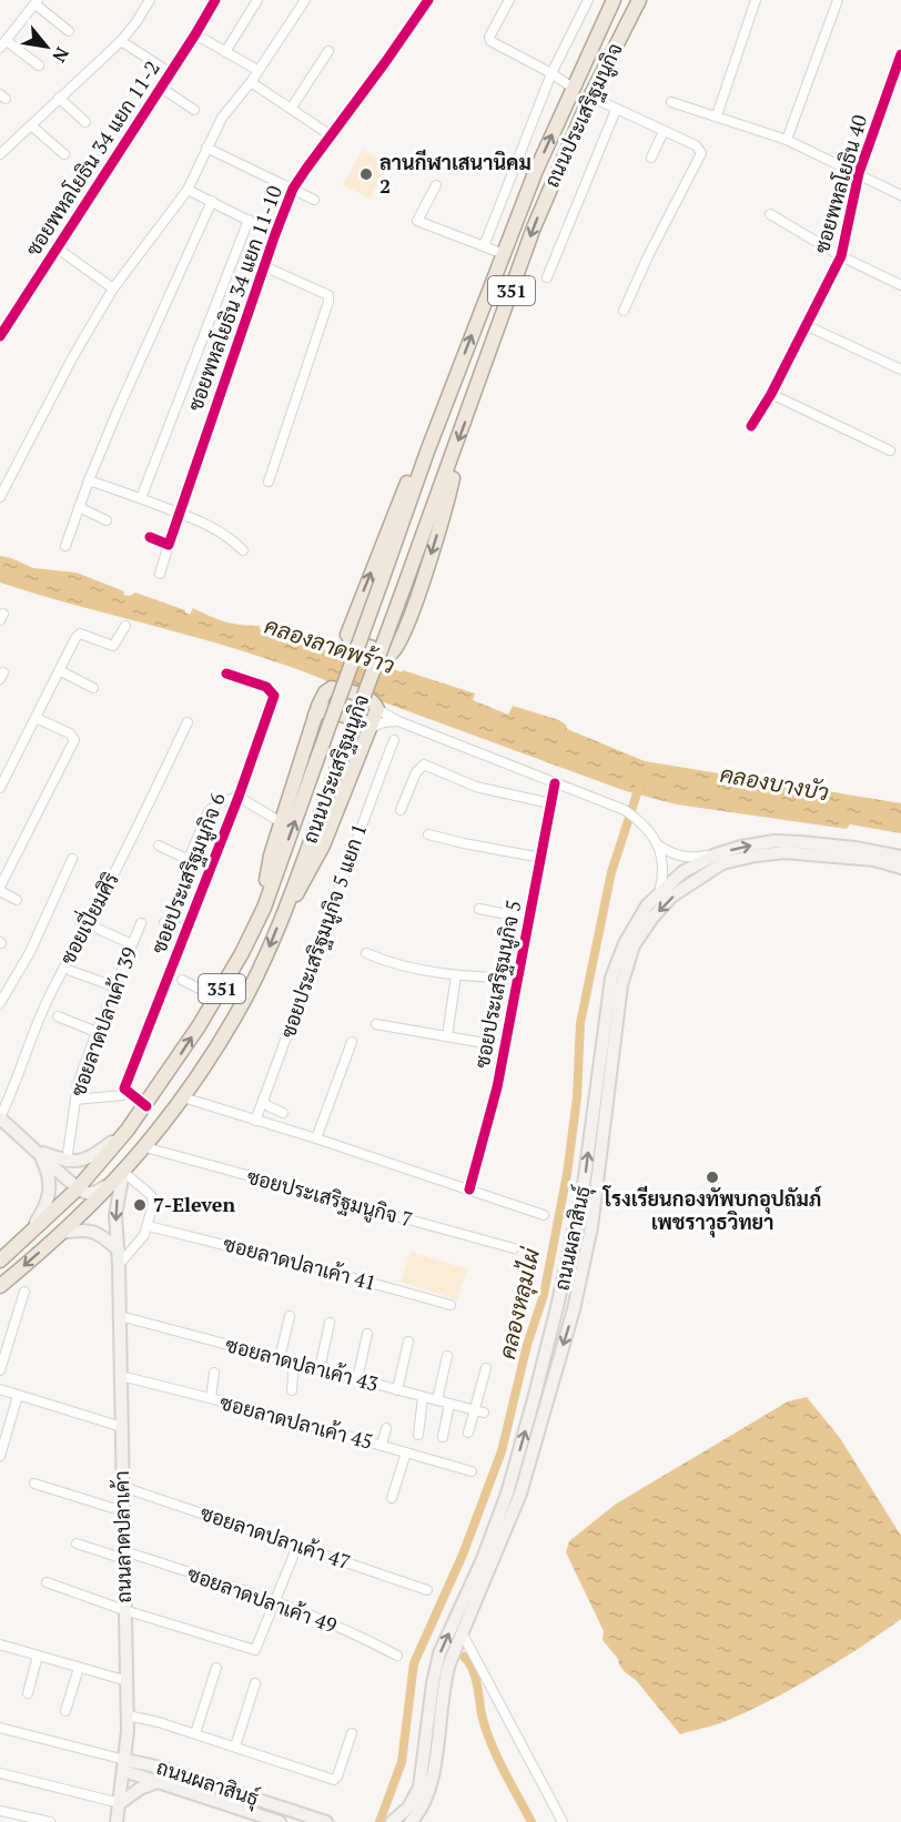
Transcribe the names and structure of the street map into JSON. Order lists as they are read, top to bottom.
{
  "streets": {
    "main road": [
      "ถนนประเสริฐมนูกิจ",
      "351",
      "ถนนผลาสินธุ์",
      "ถนนลาดปลาเค้า"
    ],
    "street": [
      "ซอยพหลโยธิน 34 แยก 11-2",
      "ซอยพหลโยธิน 40",
      "ซอยพหลโยธิน 34 แยก 11-10",
      "ซอยประเสริฐมนูกิจ 6",
      "ซอยเปี่ยมศิริ",
      "ซอยประเสริฐมนูกิจ 5 แยก 1",
      "ซอยประเสริฐมนูกิจ 5",
      "ซอยลาดปลาเค้า 39",
      "ซอยประเสริฐมนูกิจ 7",
      "ซอยลาดปลาเค้า 41",
      "ซอยลาดปลาเค้า 43",
      "ซอยลาดปลาเค้า 45",
      "ซอยลาดปลาเค้า 47",
      "ซอยลาดปลาเค้า 49"
    ]
  },
  "crossings": [
    ["ถนนประเสริฐมนูกิจ", "ซอยประเสริฐมนูกิจ 7"],
    ["ถนนประเสริฐมนูกิจ", "ถนนลาดปลาเค้า"],
    ["ถนนผลาสินธุ์", "ถนนลาดปลาเค้า"],
    ["ซอยลาดปลาเค้า 43", "ถนนลาดปลาเค้า"],
    ["ซอยลาดปลาเค้า 45", "ถนนลาดปลาเค้า"],
    ["ถนนลาดปลาเค้า", "ซอยลาดปลาเค้า 47"],
    ["ถนนลาดปลาเค้า", "ซอยลาดปลาเค้า 49"]
  ],
  "water": ["คลองลาดพร้าว", "คลองบางบัว", "คลองหลุมไผ่"],
  "places": ["ลานกีฬาเสนานิคม 2", "โรงเรียนกองทัพบกอุปถัมภ์ เพชราวุธวิทยา", "7-Eleven"],
  "north": "bottom right"
}
